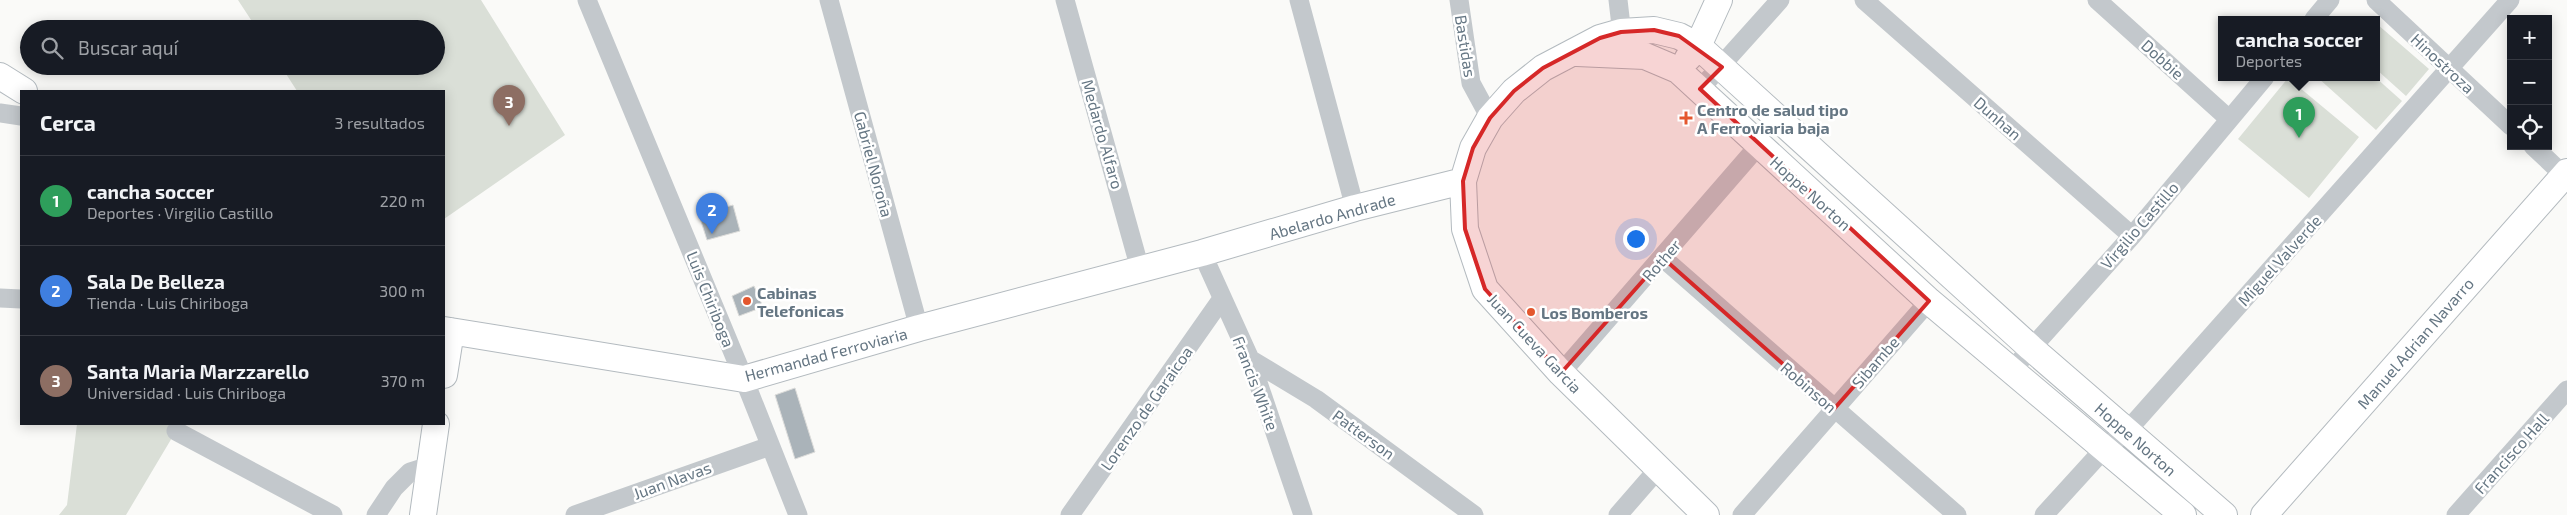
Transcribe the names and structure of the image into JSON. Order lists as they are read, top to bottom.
{
  "streets": {
    "street": [
      "Bastidas",
      "Dobbie",
      "Hinostroza",
      "Dunhan",
      "Medardo Alfaro",
      "Gabriel Noroña",
      "Hoppe Norton",
      "Abelardo Andrade",
      "Virgilio Castillo",
      "Rother",
      "Miguel Valverde",
      "Luis Chiriboga",
      "Juan Cueva Garcia",
      "Manuel Adrian Navarro",
      "Hermandad Ferroviaria",
      "Sibambe",
      "Francis White",
      "Robinson",
      "Lorenzo de Garaicoa",
      "Patterson",
      "Francisco Hall",
      "Juan Navas"
    ]
  },
  "crossings": [
    ["Bastidas", "Juan Cueva Garcia"],
    ["Dobbie", "Virgilio Castillo"],
    ["Hinostroza", "Miguel Valverde"],
    ["Dunhan", "Virgilio Castillo"],
    ["Medardo Alfaro", "Hermandad Ferroviaria"],
    ["Gabriel Noroña", "Hermandad Ferroviaria"],
    ["Hoppe Norton", "Virgilio Castillo"],
    ["Hoppe Norton", "Rother"],
    ["Hoppe Norton", "Miguel Valverde"],
    ["Hoppe Norton", "Juan Cueva Garcia"],
    ["Hoppe Norton", "Sibambe"],
    ["Abelardo Andrade", "Juan Cueva Garcia"],
    ["Abelardo Andrade", "Hermandad Ferroviaria"],
    ["Abelardo Andrade", "Francis White"],
    ["Rother", "Juan Cueva Garcia"],
    ["Rother", "Robinson"],
    ["Luis Chiriboga", "Hermandad Ferroviaria"],
    ["Luis Chiriboga", "Juan Navas"],
    ["Hermandad Ferroviaria", "Francis White"],
    ["Sibambe", "Robinson"],
    ["Francis White", "Lorenzo de Garaicoa"],
    ["Francis White", "Patterson"]
  ],
  "places": {
    "health": ["Centro de salud tipo A Ferroviaria baja"],
    "other": ["Cabinas Telefonicas", "Los Bomberos"]
  },
  "page": {
    "map_buttons": ["+", "−"],
    "popup": ["cancha soccer", "Deportes"],
    "search": "Buscar aquí",
    "pins": ["3", "1", "2"],
    "heading": ["Cerca", "3 resultados"],
    "list": [
      {
        "mark": "1",
        "name": "cancha soccer",
        "note": "Deportes · Virgilio Castillo",
        "value": "220 m"
      },
      {
        "mark": "2",
        "name": "Sala De Belleza",
        "note": "Tienda · Luis Chiriboga",
        "value": "300 m"
      },
      {
        "mark": "3",
        "name": "Santa Maria Marzzarello",
        "note": "Universidad · Luis Chiriboga",
        "value": "370 m"
      }
    ]
  }
}
